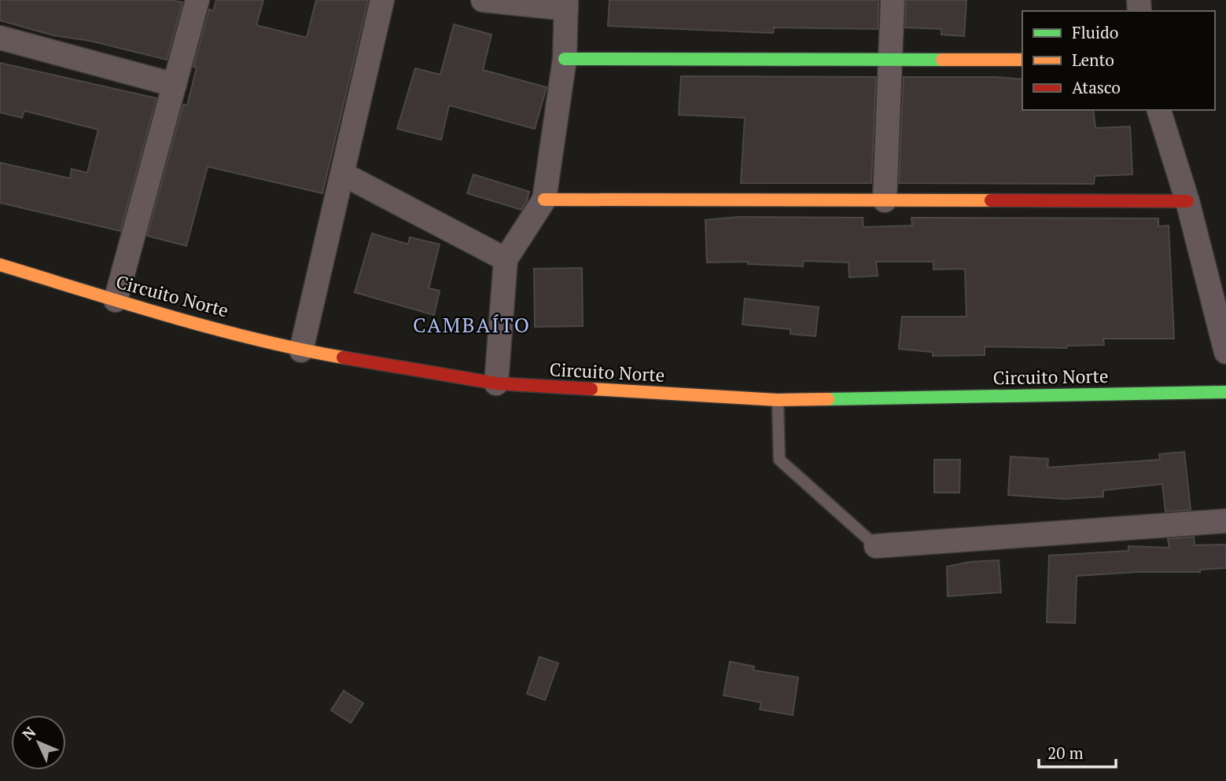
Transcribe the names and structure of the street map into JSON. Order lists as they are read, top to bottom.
{
  "streets": {
    "main road": ["Circuito Norte"]
  },
  "districts": ["CAMBAÍTO"],
  "legend": ["Fluido", "Lento", "Atasco"],
  "scale_bar": "20 m",
  "north": "top left"
}
